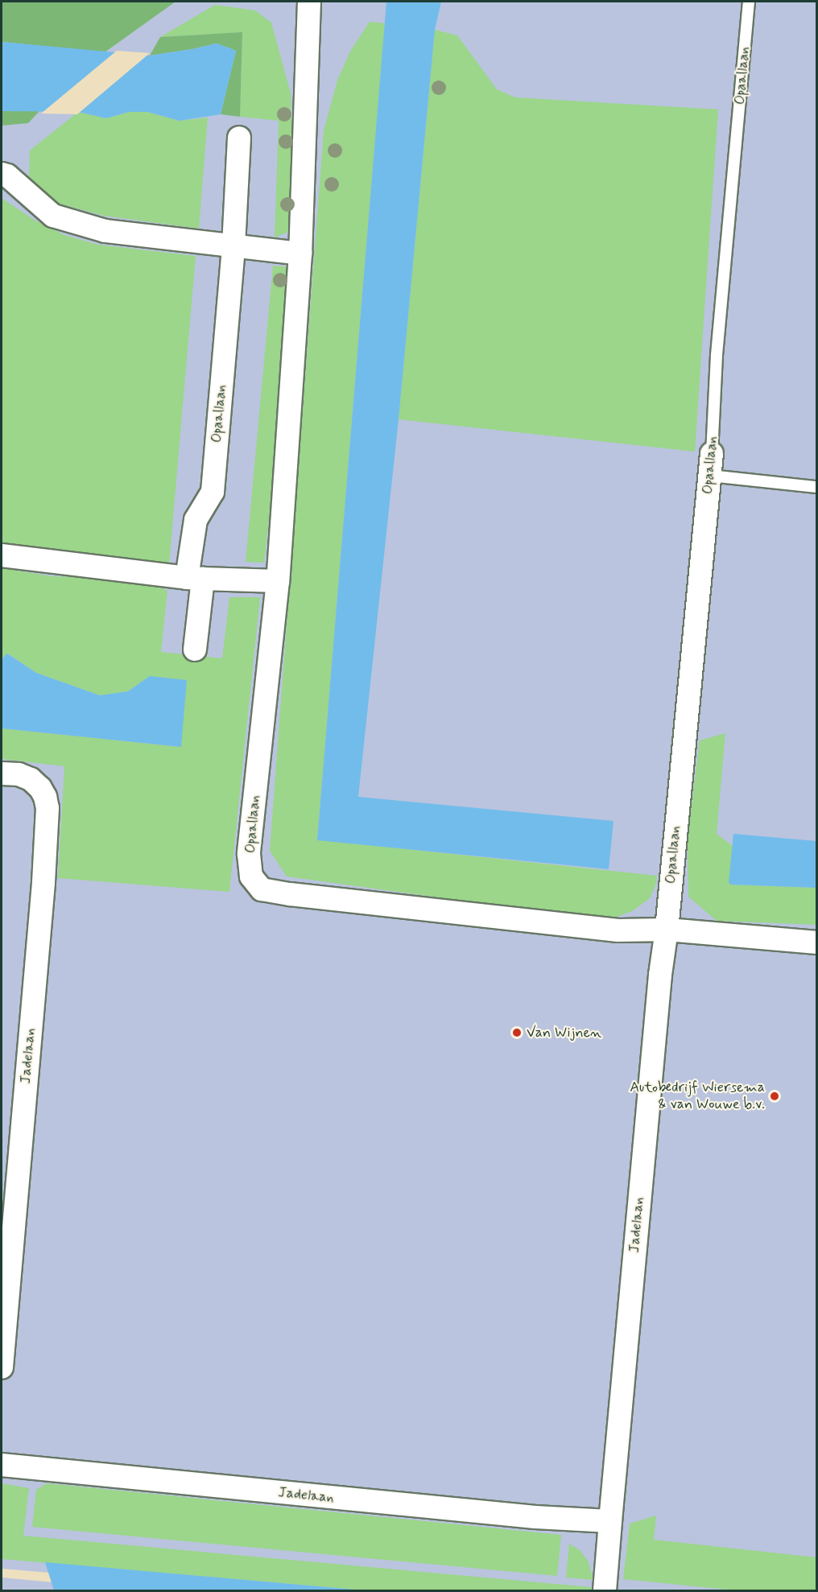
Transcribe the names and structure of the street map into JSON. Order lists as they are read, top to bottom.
{
  "streets": {
    "street": ["Opaallaan", "Jadelaan"]
  },
  "crossings": [
    ["Opaallaan", "Jadelaan"]
  ],
  "places": ["Van Wijnen", "Autobedrijf Wiersema & van Wouwe b.v."]
}
